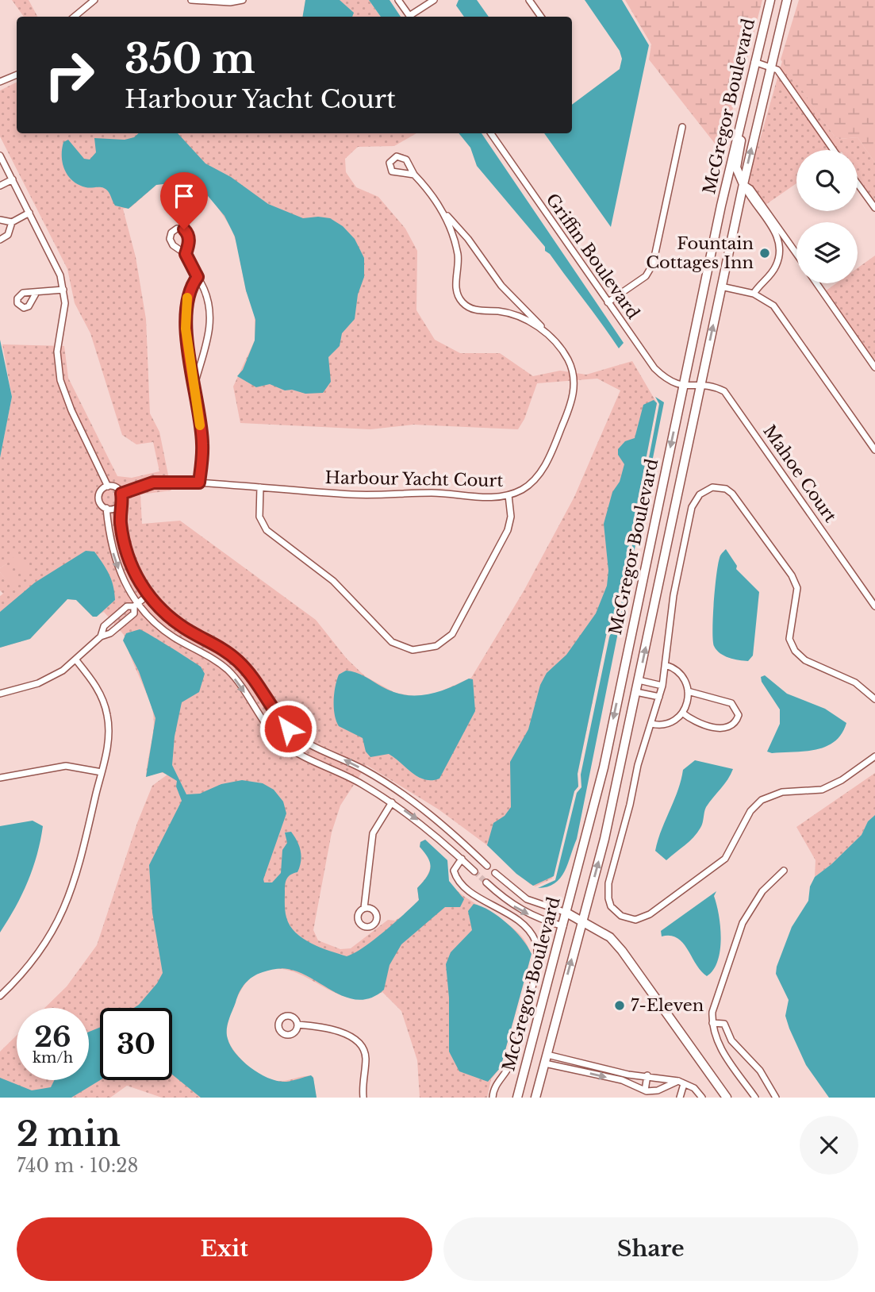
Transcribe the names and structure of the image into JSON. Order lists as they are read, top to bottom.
{
  "streets": {
    "main road": ["McGregor Boulevard"],
    "street": ["Griffin Boulevard", "Mahoe Court", "Harbour Yacht Court"]
  },
  "crossings": [
    ["McGregor Boulevard", "Griffin Boulevard"],
    ["McGregor Boulevard", "Mahoe Court"],
    ["Griffin Boulevard", "Mahoe Court"]
  ],
  "places": ["Fountain Cottages Inn", "7-Eleven"],
  "page": {
    "turn": ["350 m", "Harbour Yacht Court"],
    "speed": "26 km/h",
    "limit": "30",
    "heading": ["2 min", "740 m · 10:28"],
    "buttons": ["Exit", "Share"]
  }
}
